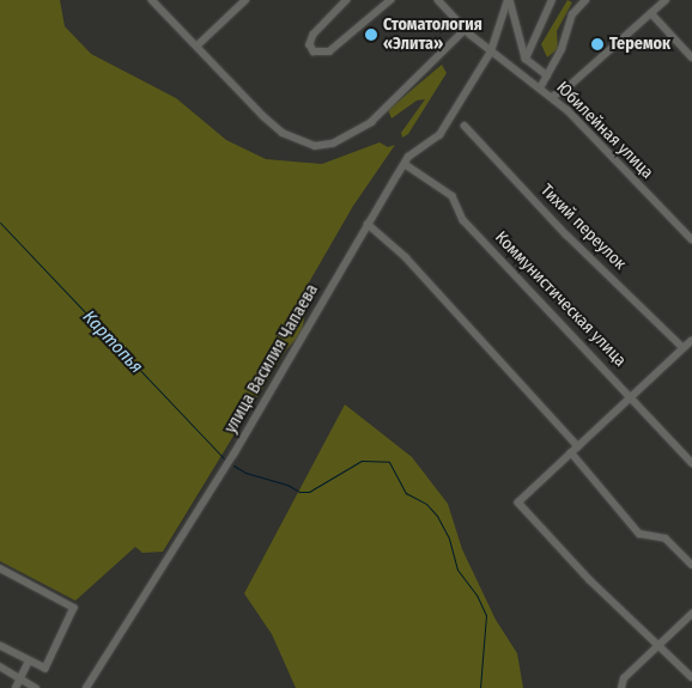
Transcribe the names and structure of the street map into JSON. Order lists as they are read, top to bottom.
{
  "streets": {
    "street": [
      "Юбилейная улица",
      "Тихий переулок",
      "Коммунистическая улица",
      "улица Василия Чапаева"
    ]
  },
  "crossings": [
    ["Юбилейная улица", "улица Василия Чапаева"],
    ["Коммунистическая улица", "улица Василия Чапаева"]
  ],
  "water": ["Картопья"],
  "places": ["Стоматология «Элита»", "Теремок"]
}
